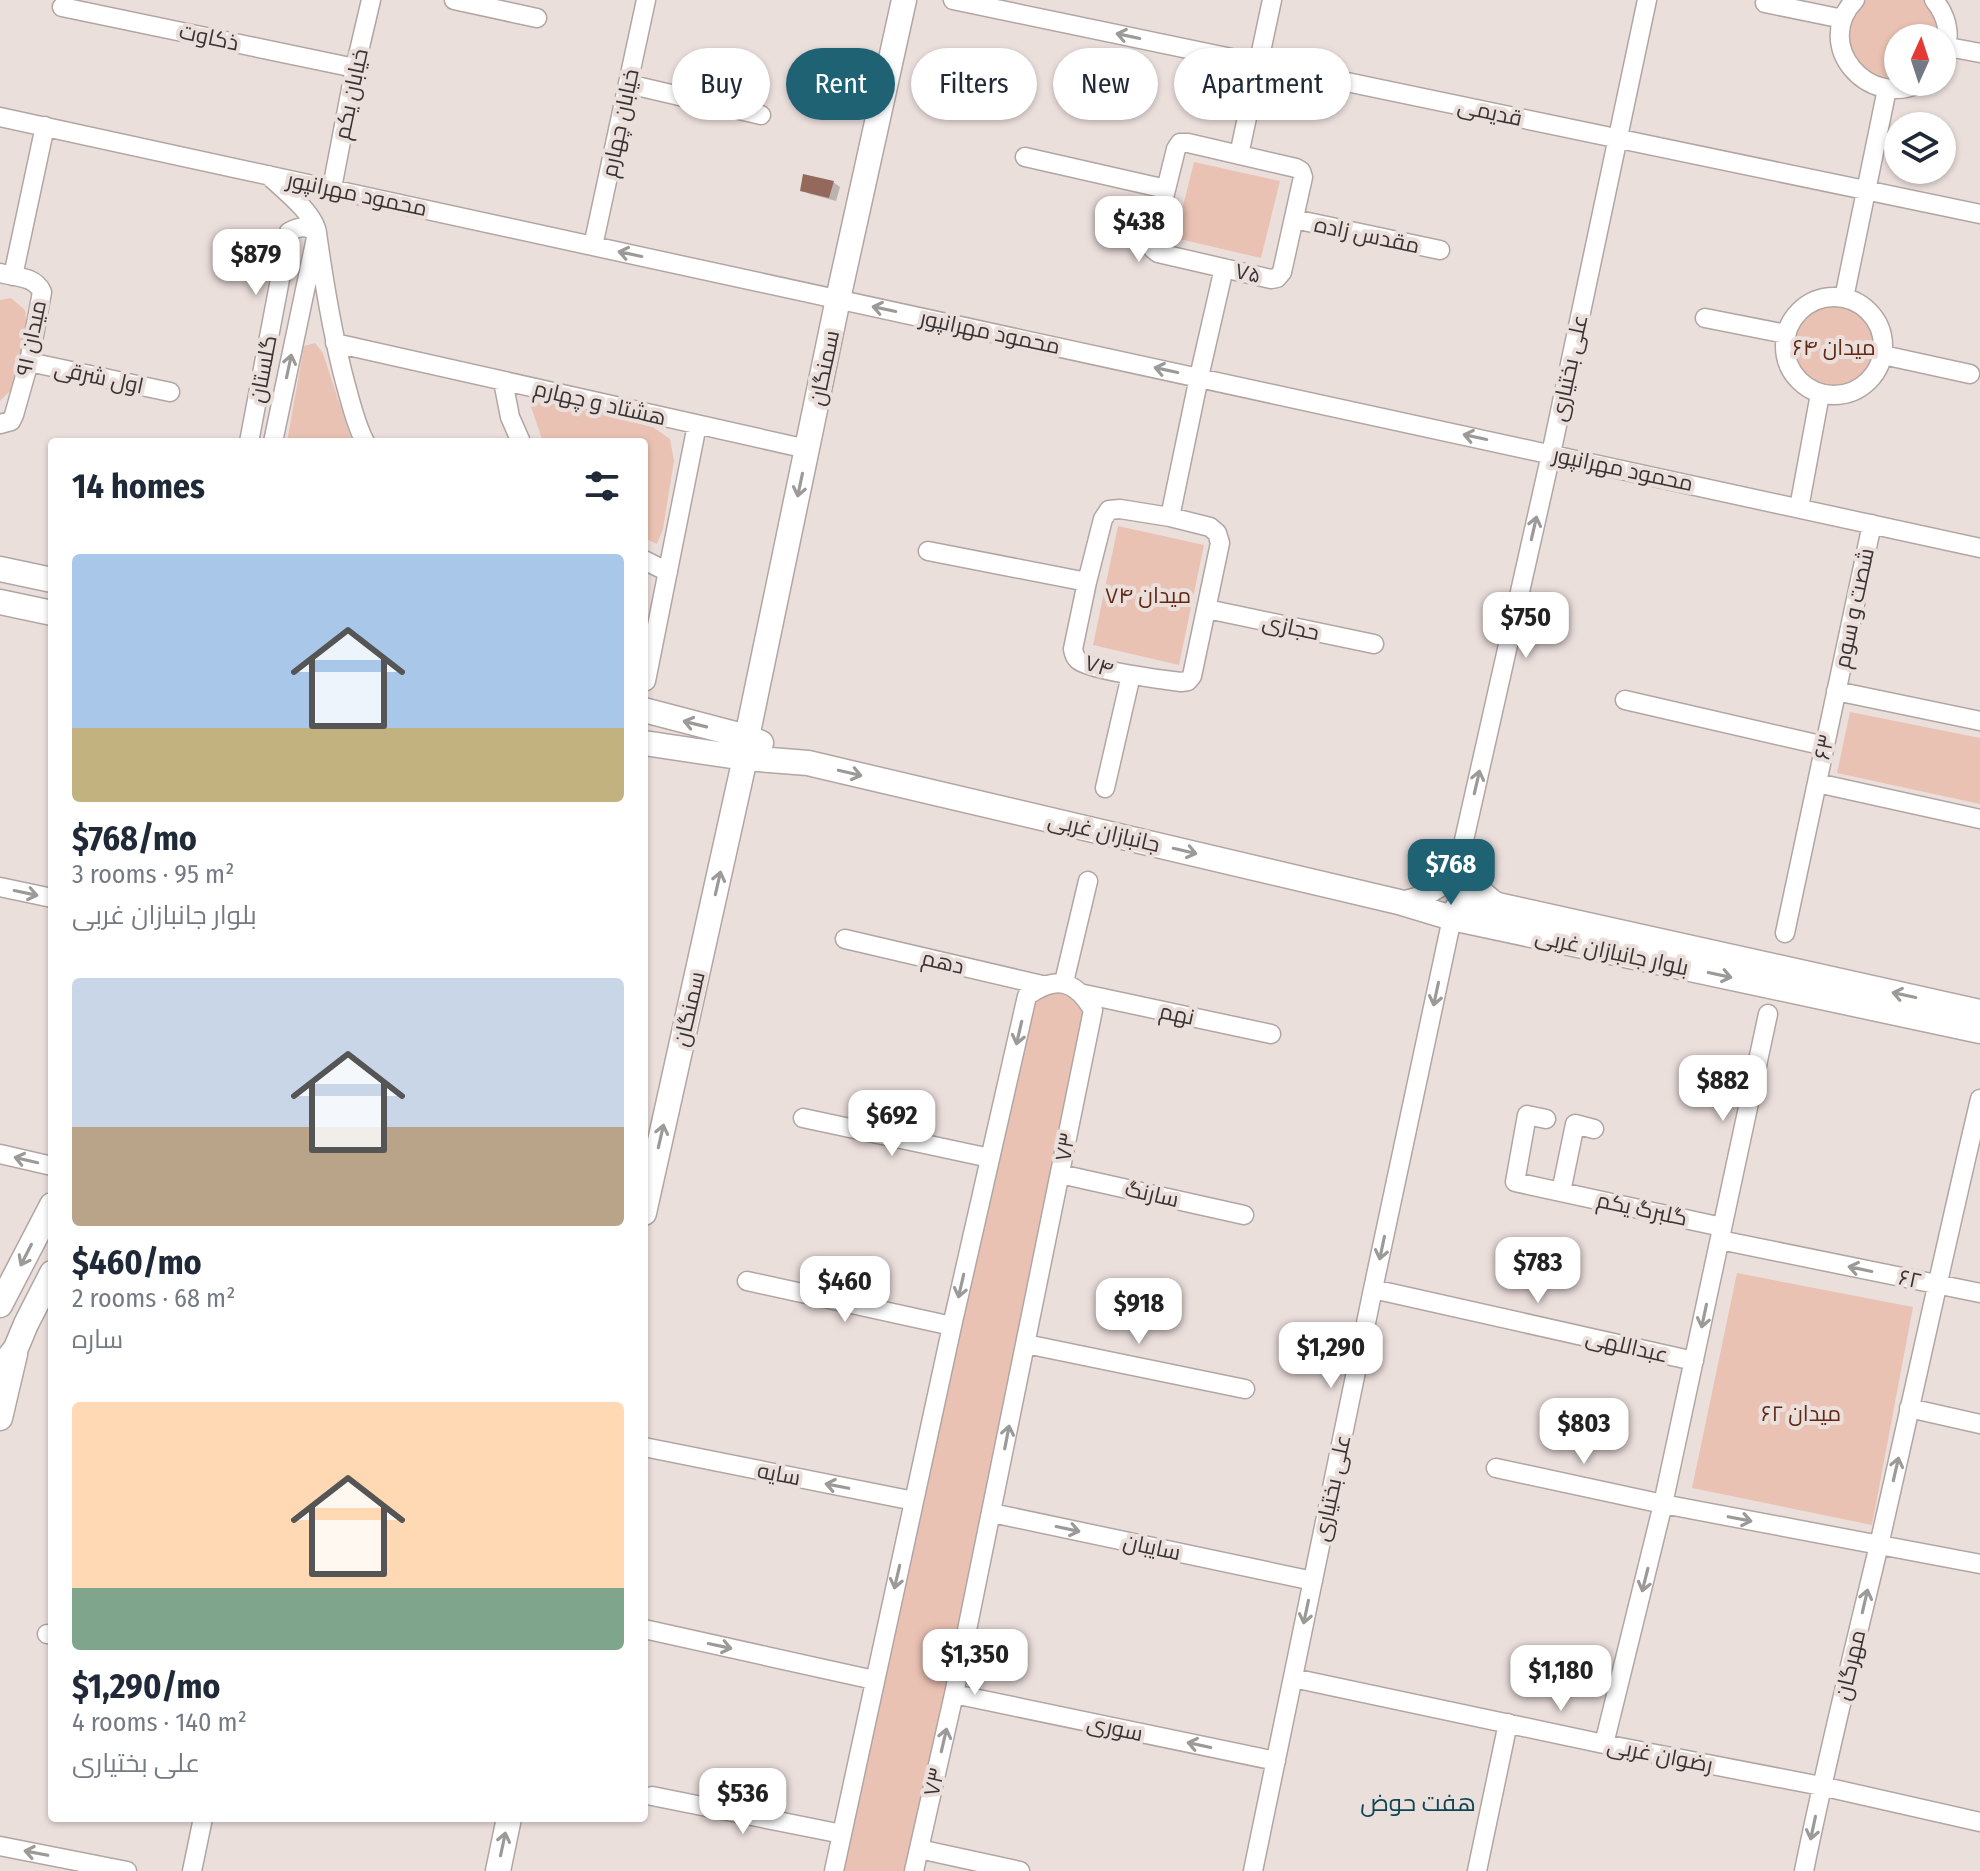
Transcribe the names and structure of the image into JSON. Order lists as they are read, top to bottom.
{
  "streets": {
    "main road": ["سمنگان", "جانبازان غربی", "بلوار جانبازان غربی"],
    "street": [
      "ذکاوت",
      "خیابان یکم",
      "قدیمی",
      "خیابان چهارم",
      "محمود مهرانپور",
      "مقدس زاده",
      "۷۵",
      "میدان ۹۱",
      "علی بختیاری",
      "گلستان",
      "اول شرقی",
      "هشتاد و چهارم",
      "شصت و سوم",
      "حجازی",
      "۷۴",
      "۶۳",
      "دهم",
      "نهم",
      "۷۳",
      "سارنگ",
      "گلبرگ یکم",
      "۶۲",
      "عبداللهی",
      "سایه",
      "سایبان",
      "مهرگان",
      "سوری",
      "رضوان غربی"
    ]
  },
  "crossings": [
    ["ذکاوت", "خیابان یکم"],
    ["خیابان یکم", "محمود مهرانپور"],
    ["قدیمی", "علی بختیاری"],
    ["خیابان چهارم", "محمود مهرانپور"],
    ["محمود مهرانپور", "سمنگان"],
    ["محمود مهرانپور", "علی بختیاری"],
    ["محمود مهرانپور", "شصت و سوم"],
    ["مقدس زاده", "۷۵"],
    ["میدان ۹۱", "اول شرقی"],
    ["سمنگان", "هشتاد و چهارم"],
    ["سمنگان", "جانبازان غربی"],
    ["علی بختیاری", "جانبازان غربی"],
    ["علی بختیاری", "بلوار جانبازان غربی"],
    ["علی بختیاری", "عبداللهی"],
    ["علی بختیاری", "سایبان"],
    ["علی بختیاری", "سوری"],
    ["علی بختیاری", "رضوان غربی"],
    ["شصت و سوم", "۶۳"],
    ["حجازی", "۷۴"],
    ["جانبازان غربی", "بلوار جانبازان غربی"],
    ["نهم", "۷۳"],
    ["۷۳", "سارنگ"],
    ["۷۳", "سایبان"],
    ["۷۳", "سوری"],
    ["گلبرگ یکم", "۶۲"],
    ["۶۲", "مهرگان"],
    ["مهرگان", "رضوان غربی"]
  ],
  "one_way": ["محمود مهرانپور", "سایه", "سایبان"],
  "districts": ["هفت حوض"],
  "parks": ["میدان ۶۴", "میدان ۷۴", "میدان ۶۲"],
  "north": "top",
  "page": {
    "chip": [
      "Buy",
      "Rent",
      "Filters",
      "New",
      "Apartment"
    ],
    "price": [
      "$438",
      "$879",
      "$750",
      "$768",
      "$882",
      "$692",
      "$783",
      "$460",
      "$918",
      "$1,290",
      "$803",
      "$1,350",
      "$1,180",
      "$536"
    ],
    "heading": "14 homes",
    "list": [
      {
        "name": "$768/mo",
        "note": "3 rooms · 95 m² · بلوار جانبازان غربی"
      },
      {
        "name": "$460/mo",
        "note": "2 rooms · 68 m² · ساره"
      },
      {
        "name": "$1,290/mo",
        "note": "4 rooms · 140 m² · علی بختیاری"
      }
    ]
  }
}
